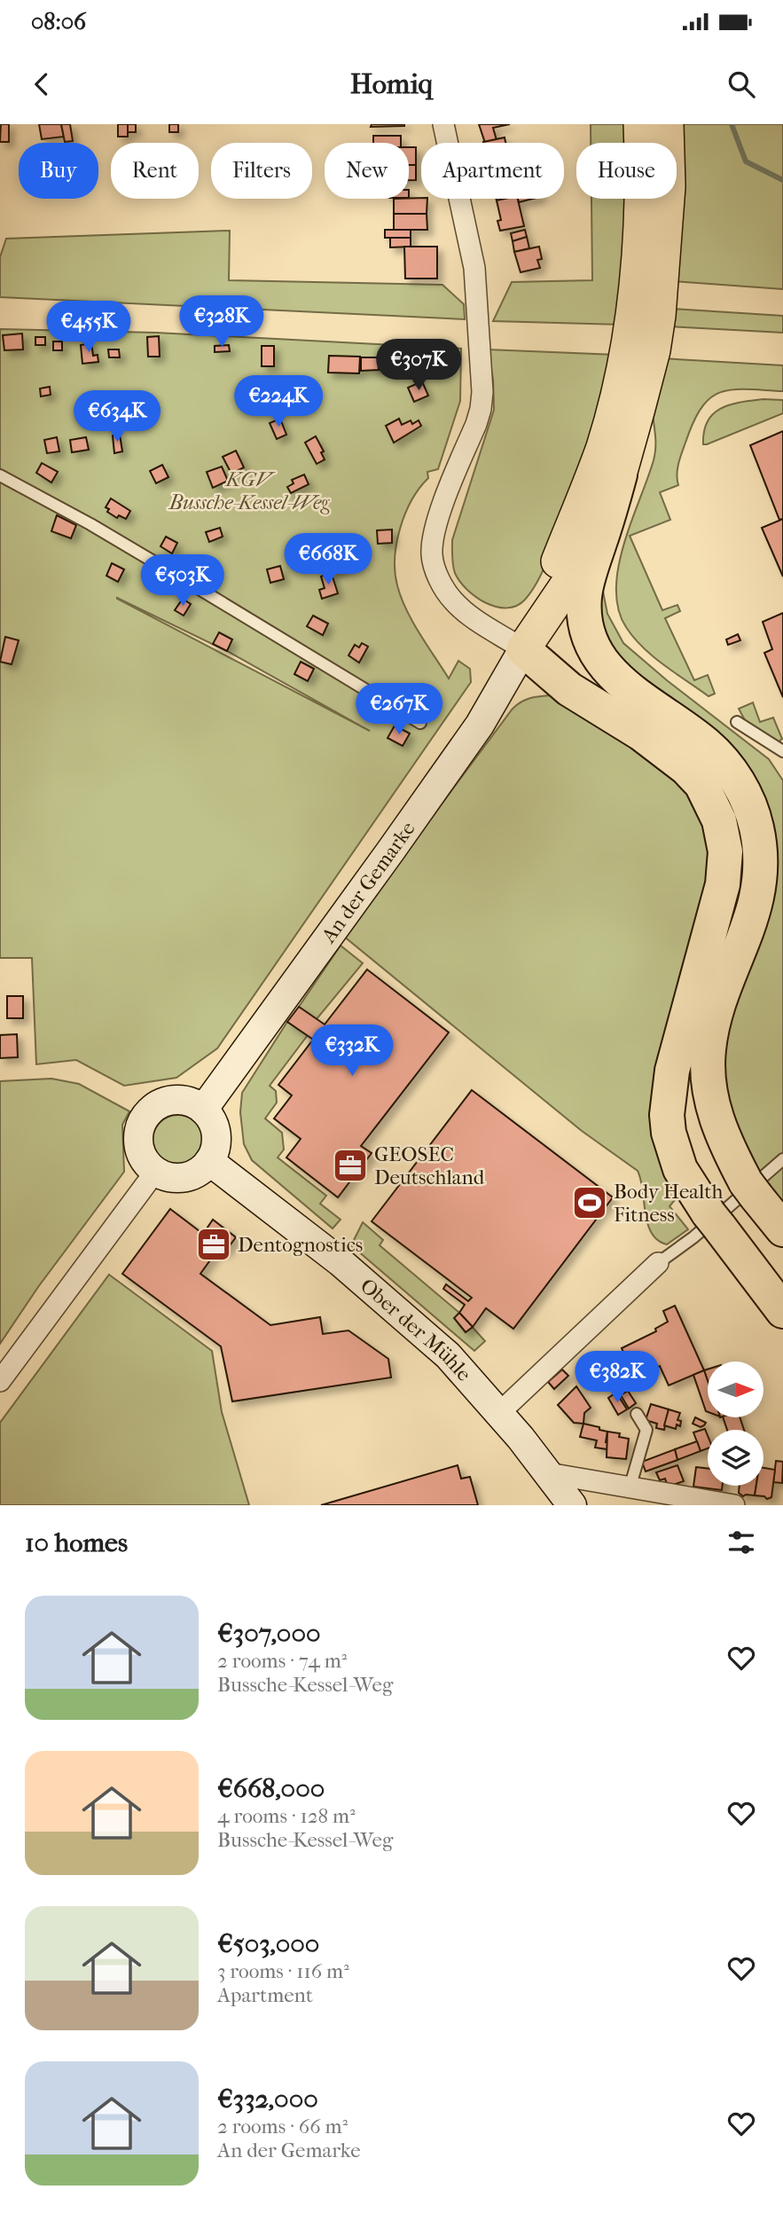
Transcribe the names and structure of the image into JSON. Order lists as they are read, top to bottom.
{
  "streets": {
    "street": ["An der Gemarke", "Ober der Mühle"]
  },
  "crossings": [
    ["An der Gemarke", "Ober der Mühle"]
  ],
  "parks": ["KGV Bussche-Kessel-Weg"],
  "places": {
    "office": ["GEOSEC Deutschland", "Dentognostics"],
    "sports": ["Body Health Fitness"]
  },
  "north": "right",
  "page": {
    "status": "08:06",
    "header": "Homiq",
    "chip": [
      "Buy",
      "Rent",
      "Filters",
      "New",
      "Apartment",
      "House"
    ],
    "price": [
      "€328K",
      "€455K",
      "€307K",
      "€224K",
      "€634K",
      "€668K",
      "€503K",
      "€267K",
      "€332K",
      "€382K"
    ],
    "heading": "10 homes",
    "list": [
      {
        "name": "€307,000",
        "note": "2 rooms · 74 m² · Bussche-Kessel-Weg"
      },
      {
        "name": "€668,000",
        "note": "4 rooms · 128 m² · Bussche-Kessel-Weg"
      },
      {
        "name": "€503,000",
        "note": "3 rooms · 116 m² · Apartment"
      },
      {
        "name": "€332,000",
        "note": "2 rooms · 66 m² · An der Gemarke"
      }
    ]
  }
}
